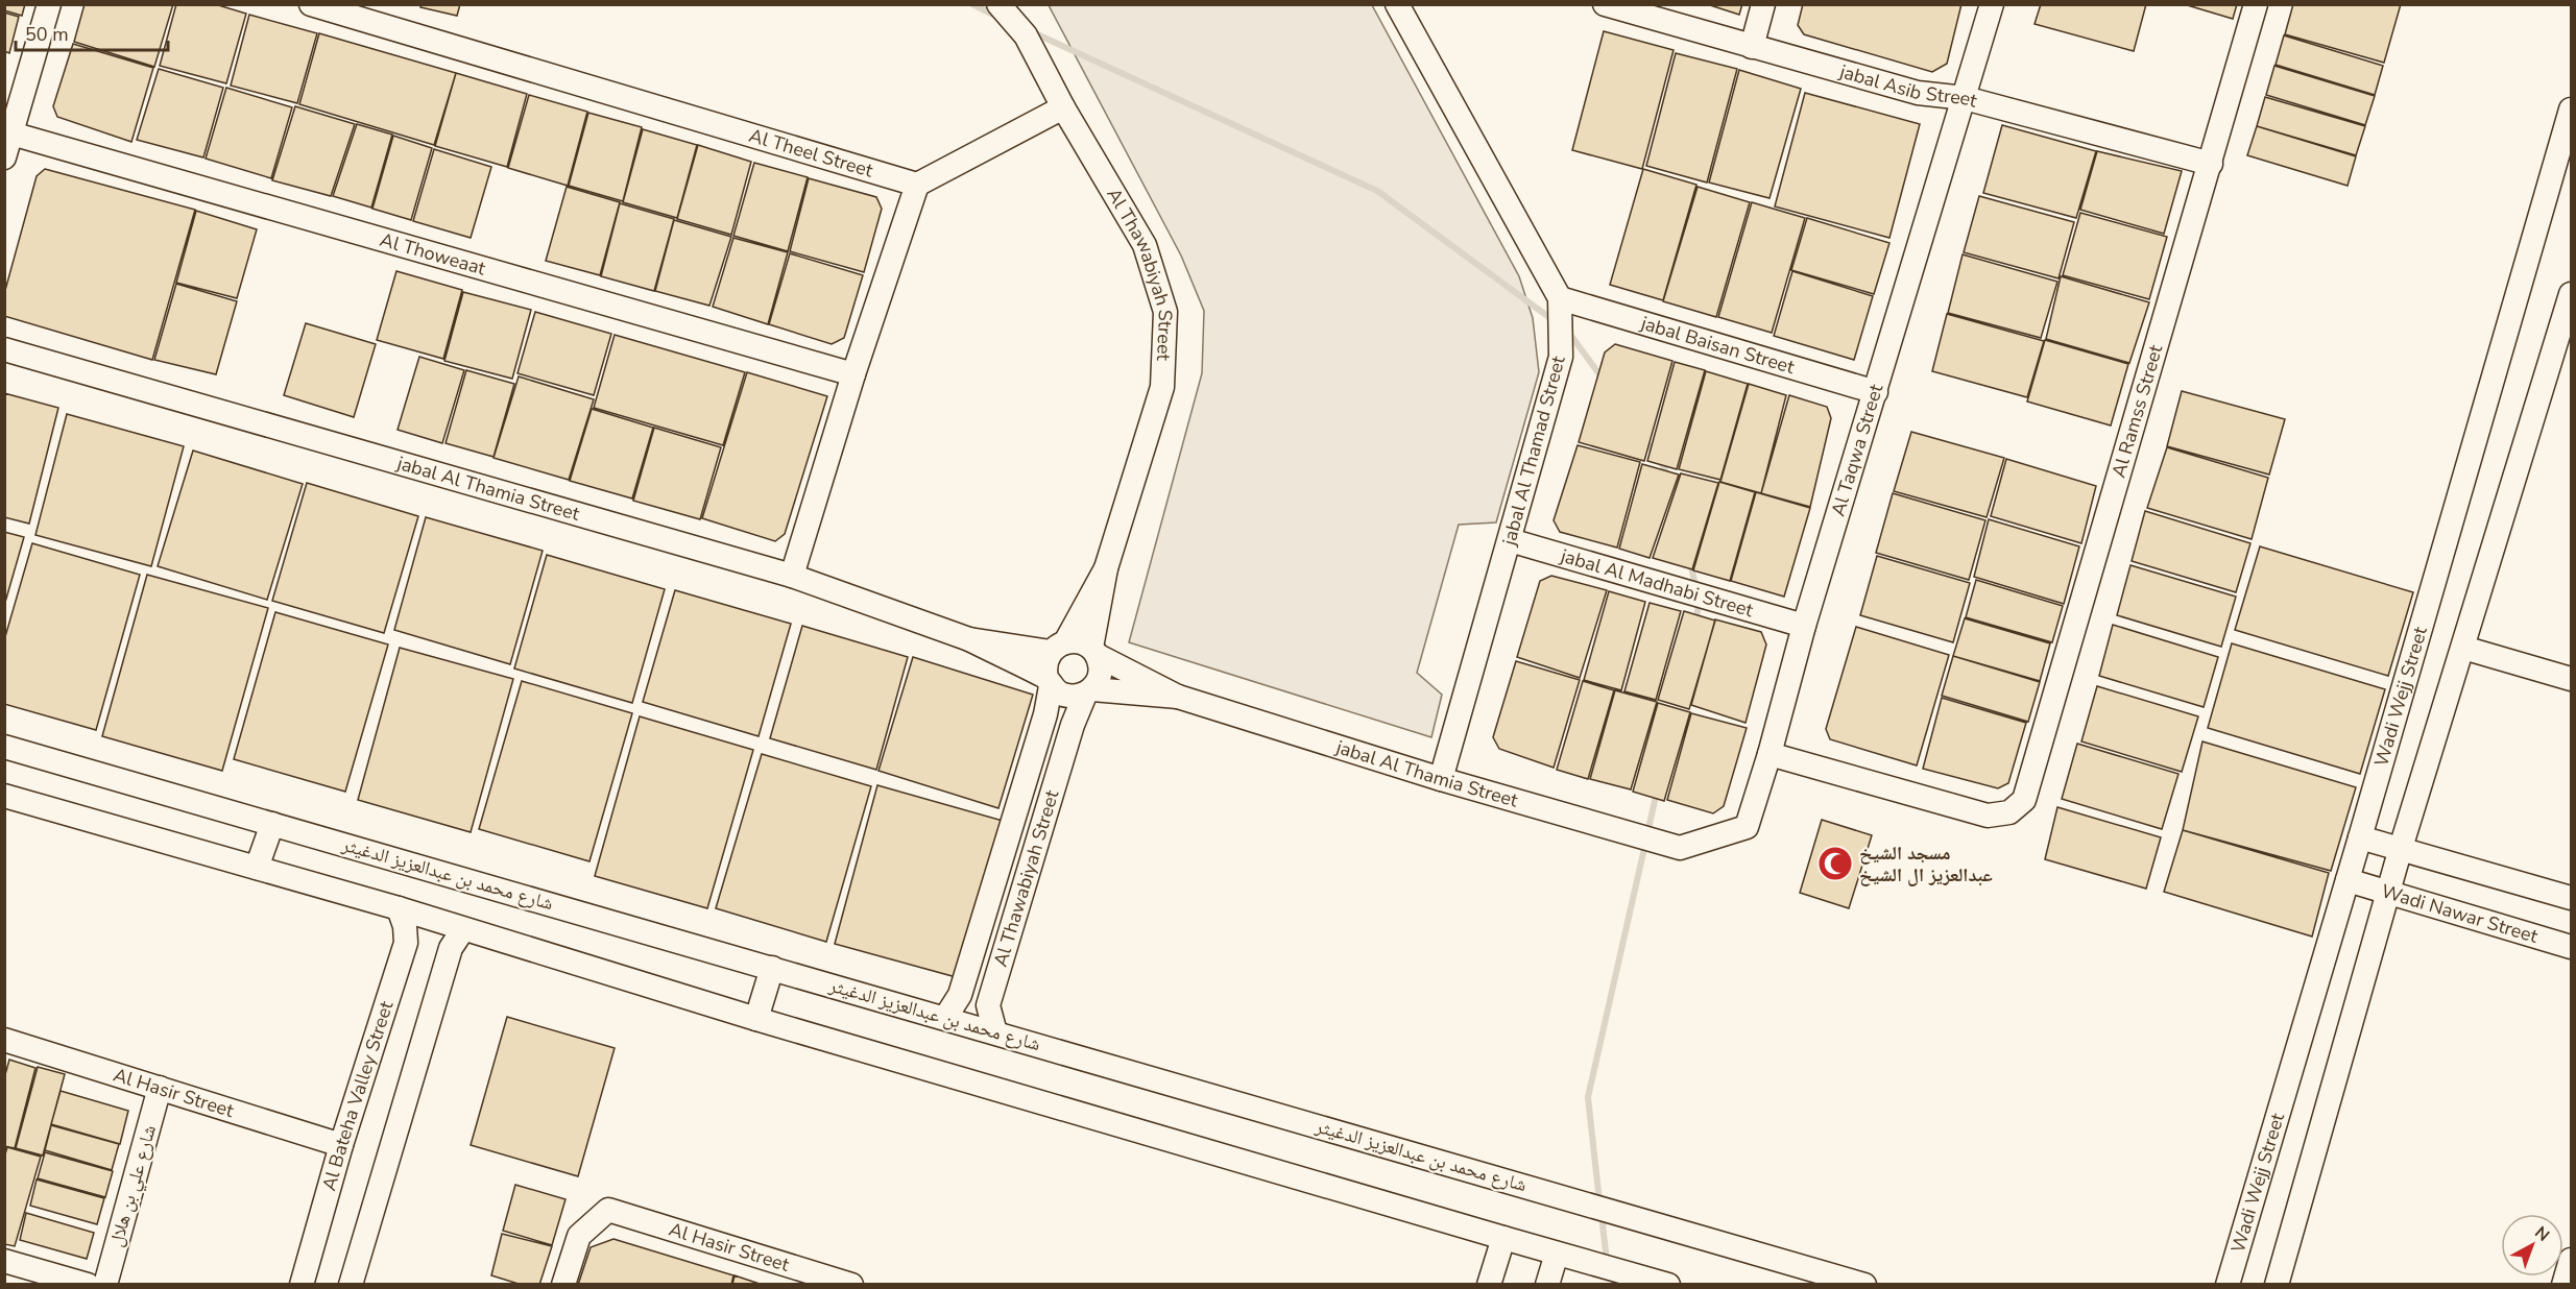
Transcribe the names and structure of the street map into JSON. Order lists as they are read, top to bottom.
{
  "streets": {
    "street": [
      "jabal Asib Street",
      "Al Theel Street",
      "Al Thoweaat",
      "Al Thawabiyah Street",
      "jabal Baisan Street",
      "Al Ramss Street",
      "Al Taqwa Street",
      "jabal Al Thamad Street",
      "jabal Al Thamia Street",
      "jabal Al Madhabi Street",
      "Wadi Wejj Street",
      "شارع محمد بن عبدالعزيز الدغيثر",
      "Wadi Nawar Street",
      "Al Hasir Street",
      "Al Bateha Valley Street",
      "شارع علي بن هلال"
    ]
  },
  "crossings": [
    ["jabal Asib Street", "Al Ramss Street"],
    ["jabal Asib Street", "Al Taqwa Street"],
    ["Al Thawabiyah Street", "شارع محمد بن عبدالعزيز الدغيثر"],
    ["jabal Baisan Street", "Al Taqwa Street"],
    ["jabal Baisan Street", "jabal Al Thamad Street"],
    ["Al Ramss Street", "Al Taqwa Street"],
    ["Al Taqwa Street", "jabal Al Thamia Street"],
    ["Al Taqwa Street", "jabal Al Madhabi Street"],
    ["jabal Al Thamad Street", "jabal Al Thamia Street"],
    ["jabal Al Thamad Street", "jabal Al Madhabi Street"],
    ["Wadi Wejj Street", "Wadi Nawar Street"],
    ["Al Hasir Street", "Al Bateha Valley Street"],
    ["Al Hasir Street", "شارع علي بن هلال"]
  ],
  "places": {
    "mosque": ["مسجد الشيخ عبدالعزيز ال الشيخ"]
  },
  "scale_bar": "50 m",
  "north": "top right"
}
